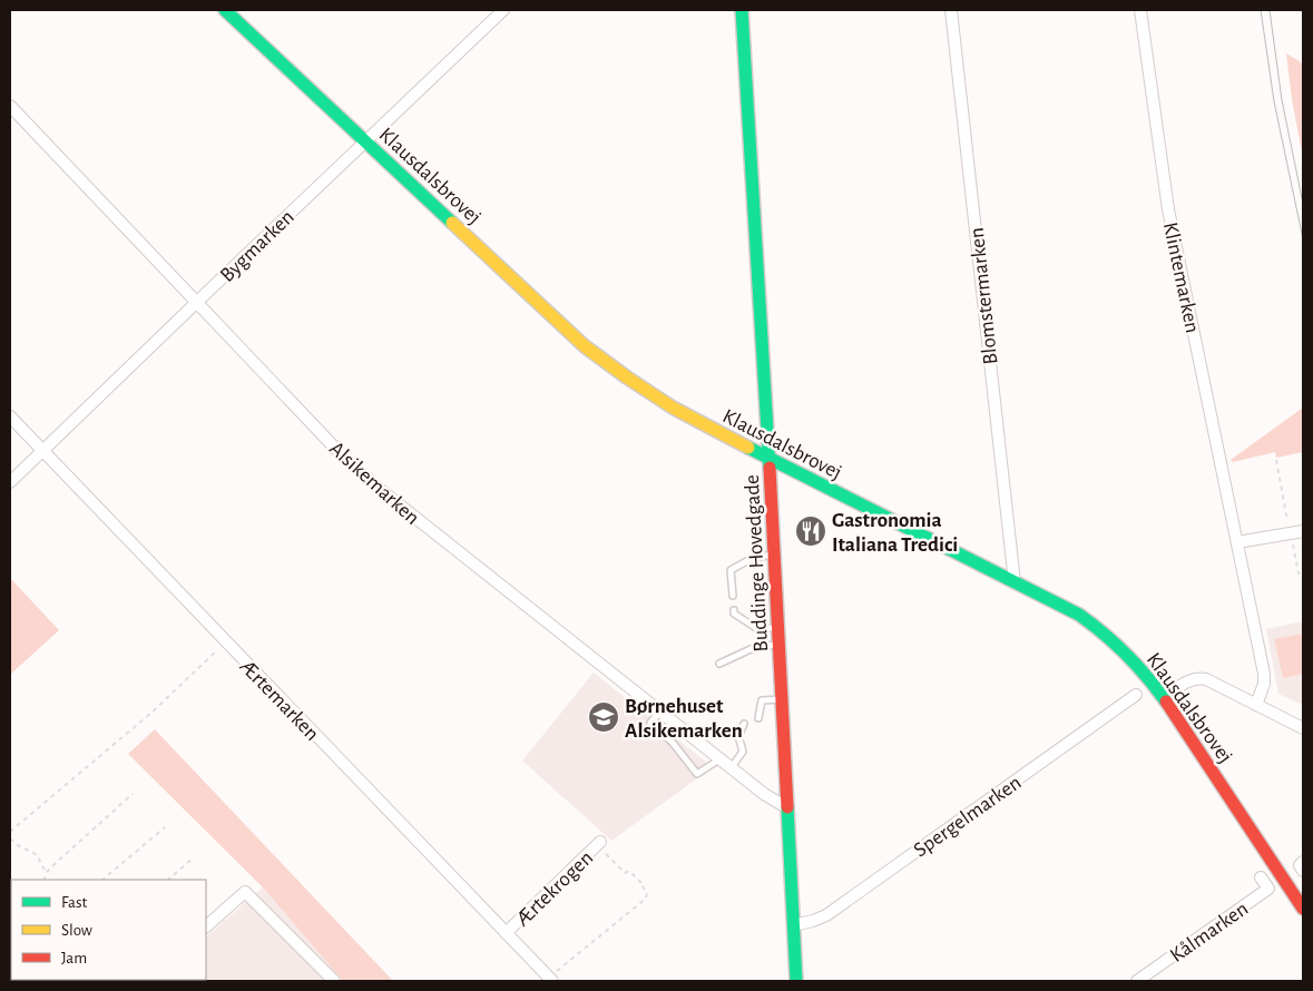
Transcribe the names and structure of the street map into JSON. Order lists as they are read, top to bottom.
{
  "streets": {
    "street": [
      "Klausdalsbrovej",
      "Bygmarken",
      "Klintemarken",
      "Blomstermarken",
      "Alsikemarken",
      "Buddinge Hovedgade",
      "Ærtemarken",
      "Spergelmarken",
      "Ærtekrogen",
      "Kålmarken"
    ]
  },
  "crossings": [
    ["Klausdalsbrovej", "Bygmarken"],
    ["Klausdalsbrovej", "Blomstermarken"],
    ["Klausdalsbrovej", "Buddinge Hovedgade"],
    ["Bygmarken", "Alsikemarken"],
    ["Bygmarken", "Ærtemarken"],
    ["Alsikemarken", "Buddinge Hovedgade"],
    ["Buddinge Hovedgade", "Spergelmarken"],
    ["Ærtemarken", "Ærtekrogen"]
  ],
  "places": {
    "restaurant": ["Gastronomia Italiana Tredici"],
    "school or university": ["Børnehuset Alsikemarken"]
  },
  "legend": ["Fast", "Slow", "Jam"]
}
